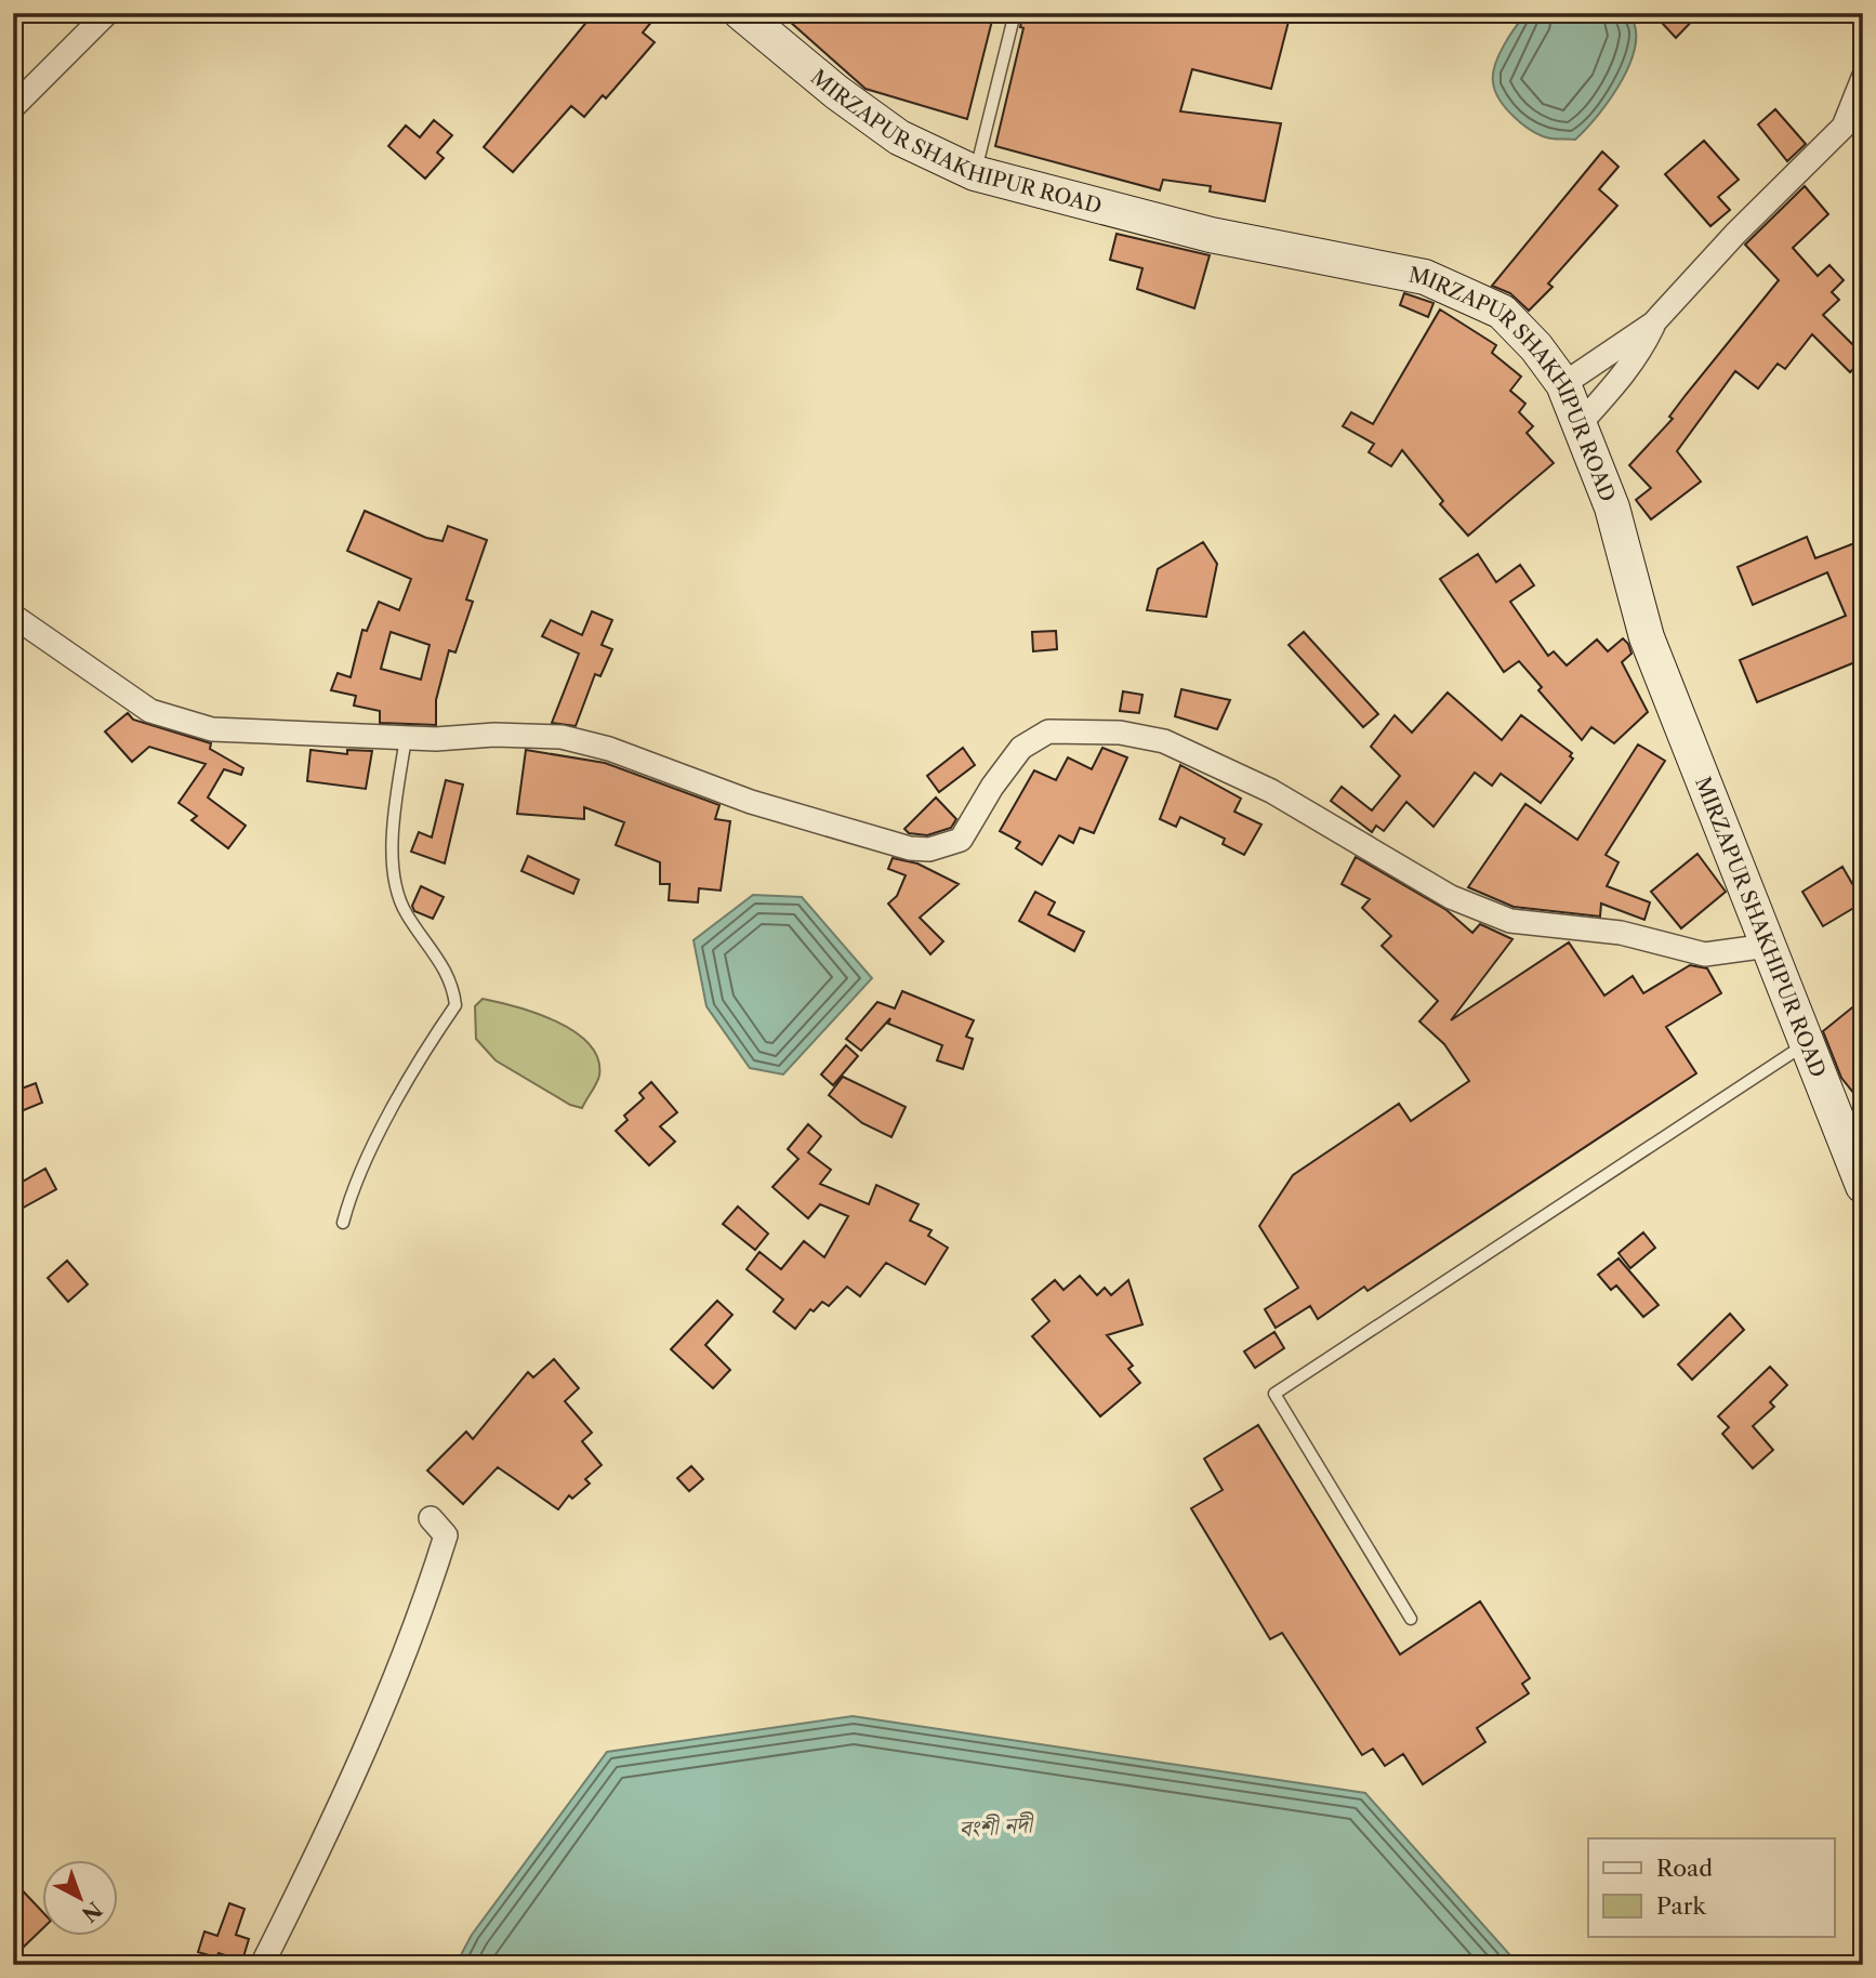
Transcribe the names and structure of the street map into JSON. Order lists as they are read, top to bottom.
{
  "streets": {
    "main road": ["MIRZAPUR SHAKHIPUR ROAD"]
  },
  "water": ["বংশী নদী"],
  "legend": ["Road", "Park"],
  "north": "bottom right"
}
